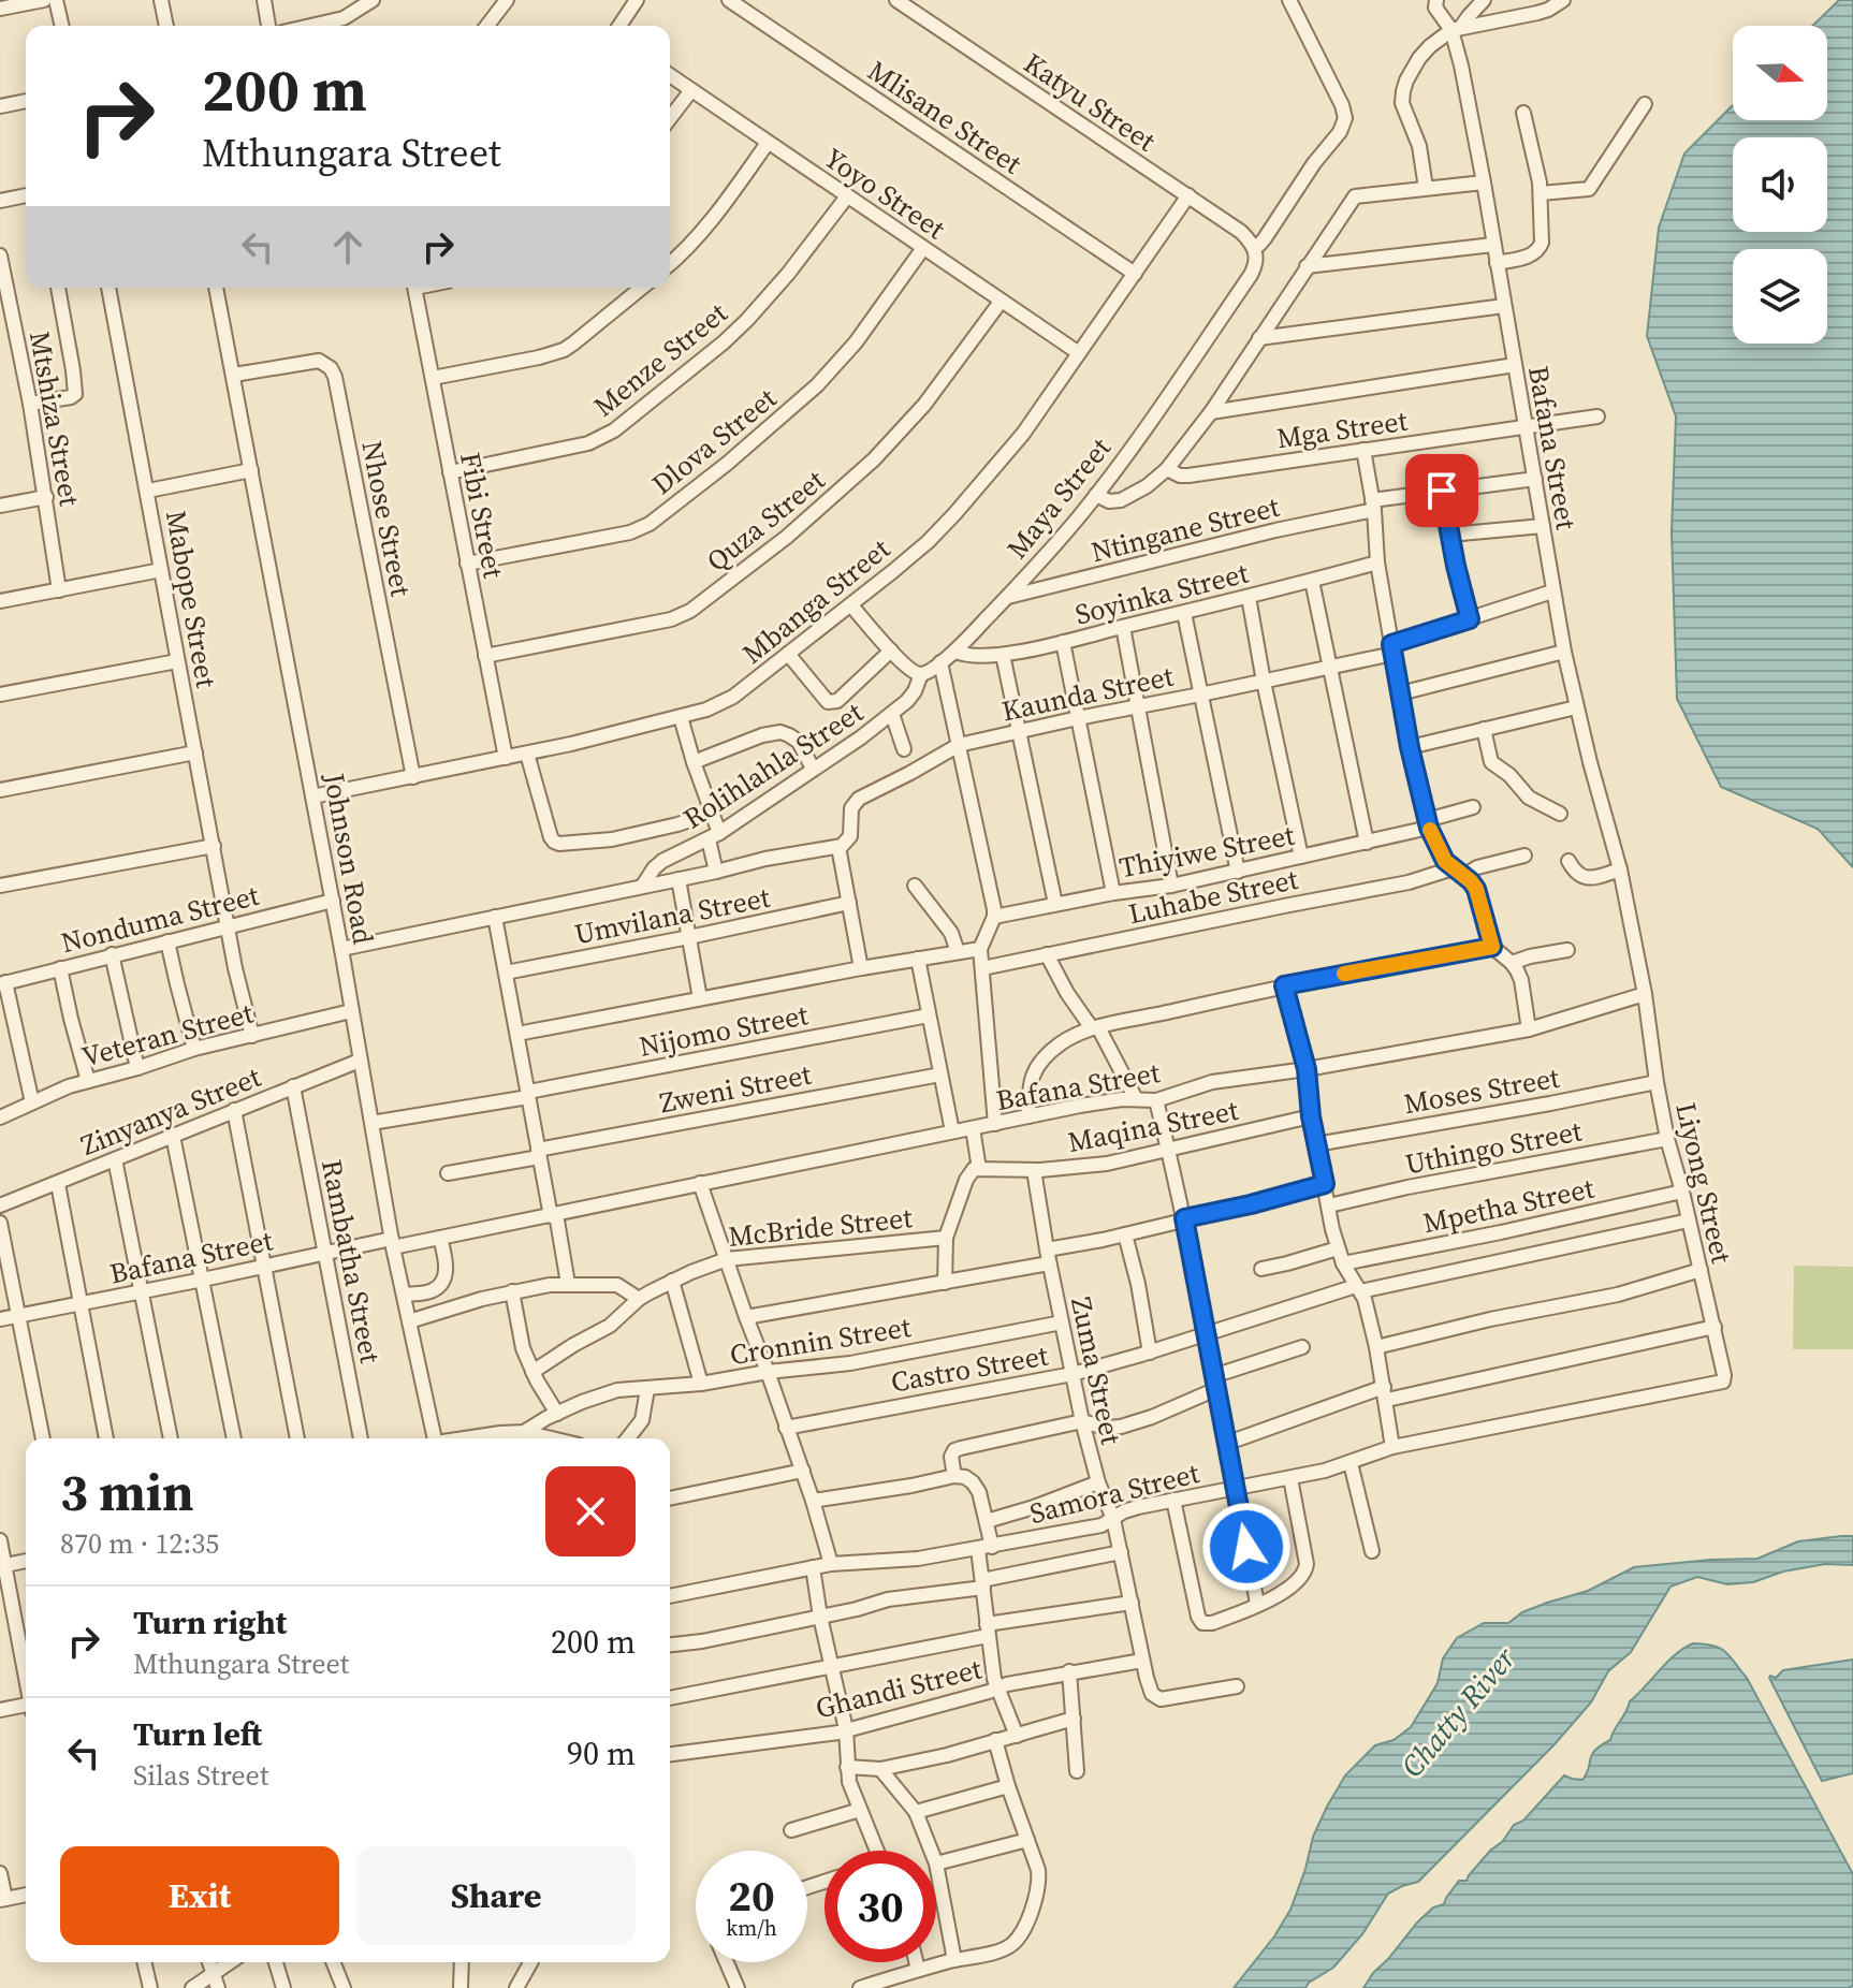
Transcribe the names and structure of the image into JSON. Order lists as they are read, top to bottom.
{
  "streets": {
    "street": [
      "Katyu Street",
      "Mlisane Street",
      "Yoyo Street",
      "Menze Street",
      "Mtshiza Street",
      "Mga Street",
      "Dlova Street",
      "Bafana Street",
      "Maya Street",
      "Fibi Street",
      "Nhose Street",
      "Quza Street",
      "Ntingane Street",
      "Soyinka Street",
      "Mabope Street",
      "Mbanga Street",
      "Kaunda Street",
      "Rolihlahla Street",
      "Thiyiwe Street",
      "Johnson Road",
      "Luhabe Street",
      "Umvilana Street",
      "Nonduma Street",
      "Nijomo Street",
      "Veteran Street",
      "Zweni Street",
      "Moses Street",
      "Zinyanya Street",
      "Maqina Street",
      "Uthingo Street",
      "Liyong Street",
      "Mpetha Street",
      "McBride Street",
      "Rambatha Street",
      "Cronnin Street",
      "Castro Street",
      "Zuma Street",
      "Samora Street",
      "Ghandi Street"
    ]
  },
  "crossings": [
    ["Katyu Street", "Maya Street"],
    ["Katyu Street", "Mbanga Street"],
    ["Mlisane Street", "Mbanga Street"],
    ["Yoyo Street", "Menze Street"],
    ["Yoyo Street", "Dlova Street"],
    ["Yoyo Street", "Quza Street"],
    ["Yoyo Street", "Mbanga Street"],
    ["Menze Street", "Fibi Street"],
    ["Mga Street", "Bafana Street"],
    ["Dlova Street", "Fibi Street"],
    ["Bafana Street", "Ntingane Street"],
    ["Bafana Street", "Kaunda Street"],
    ["Bafana Street", "Johnson Road"],
    ["Bafana Street", "Liyong Street"],
    ["Bafana Street", "Rambatha Street"],
    ["Maya Street", "Ntingane Street"],
    ["Maya Street", "Soyinka Street"],
    ["Maya Street", "Rolihlahla Street"],
    ["Fibi Street", "Quza Street"],
    ["Fibi Street", "Mbanga Street"],
    ["Nhose Street", "Mbanga Street"],
    ["Nhose Street", "Johnson Road"],
    ["Mabope Street", "Nonduma Street"],
    ["Mabope Street", "Veteran Street"],
    ["Mbanga Street", "Johnson Road"],
    ["Johnson Road", "Nonduma Street"],
    ["Johnson Road", "Nijomo Street"],
    ["Johnson Road", "Veteran Street"],
    ["Johnson Road", "Zinyanya Street"],
    ["Moses Street", "Liyong Street"],
    ["Zinyanya Street", "Rambatha Street"],
    ["Maqina Street", "Zuma Street"],
    ["Uthingo Street", "Liyong Street"],
    ["Liyong Street", "Mpetha Street"],
    ["Liyong Street", "Castro Street"],
    ["Liyong Street", "Samora Street"],
    ["Cronnin Street", "Zuma Street"],
    ["Castro Street", "Zuma Street"],
    ["Zuma Street", "Samora Street"],
    ["Zuma Street", "Ghandi Street"]
  ],
  "water": ["Chatty River"],
  "north": "right",
  "page": {
    "turn": ["200 m", "Mthungara Street"],
    "heading": ["3 min", "870 m · 12:35"],
    "list": [
      {
        "name": "Turn right",
        "note": "Mthungara Street",
        "value": "200 m"
      },
      {
        "name": "Turn left",
        "note": "Silas Street",
        "value": "90 m"
      }
    ],
    "buttons": ["Exit", "Share"],
    "speed": "20 km/h",
    "limit": "30"
  }
}
